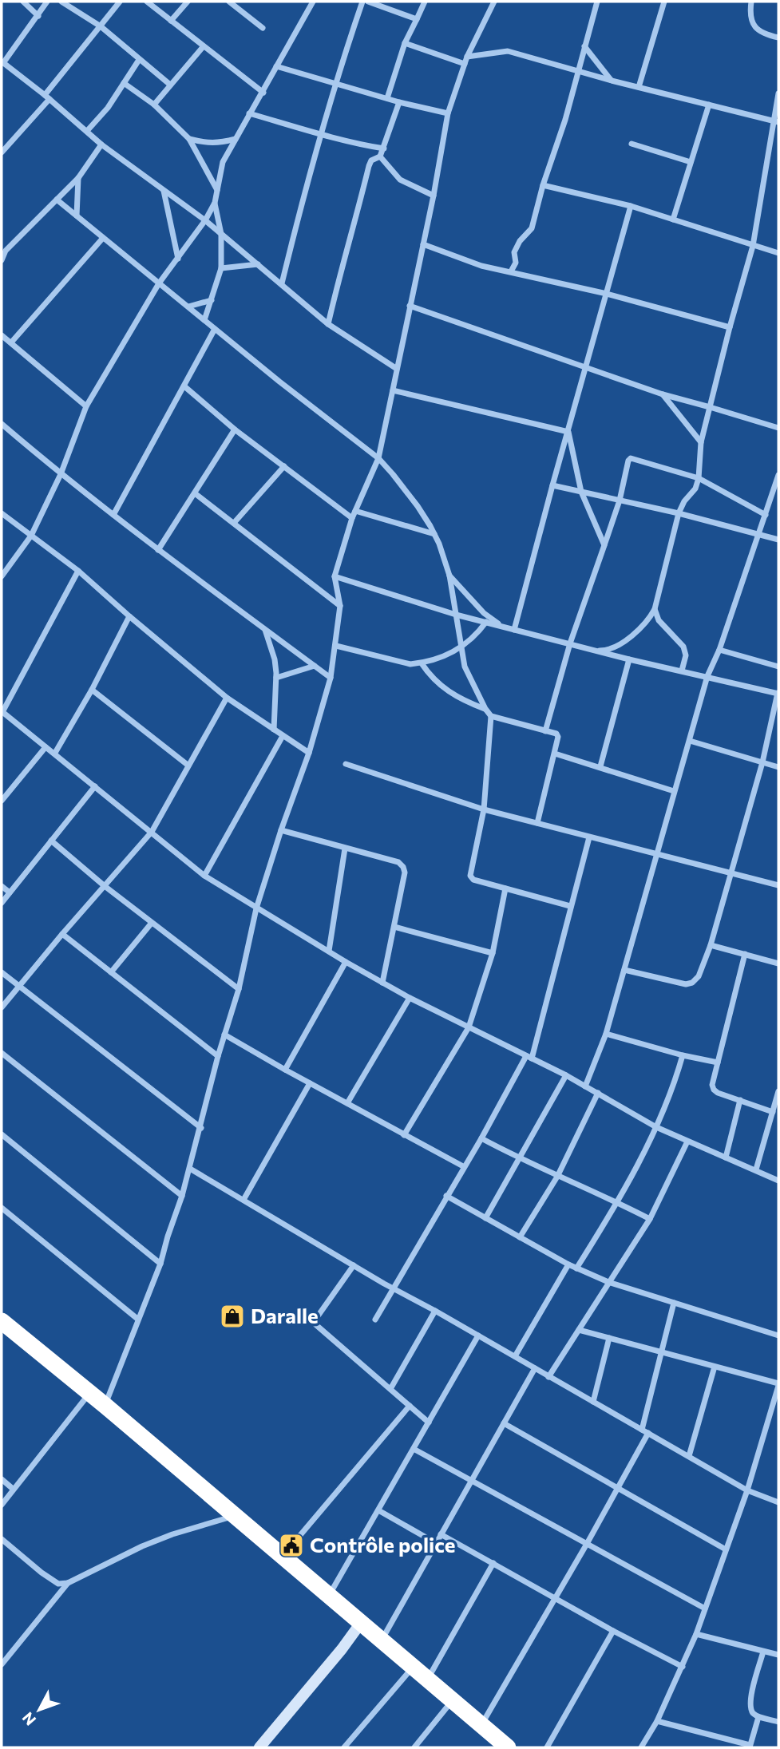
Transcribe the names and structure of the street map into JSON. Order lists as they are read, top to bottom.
{
  "places": {
    "shop": ["Daralle"],
    "public building": ["Contrôle police"]
  },
  "north": "bottom left"
}
